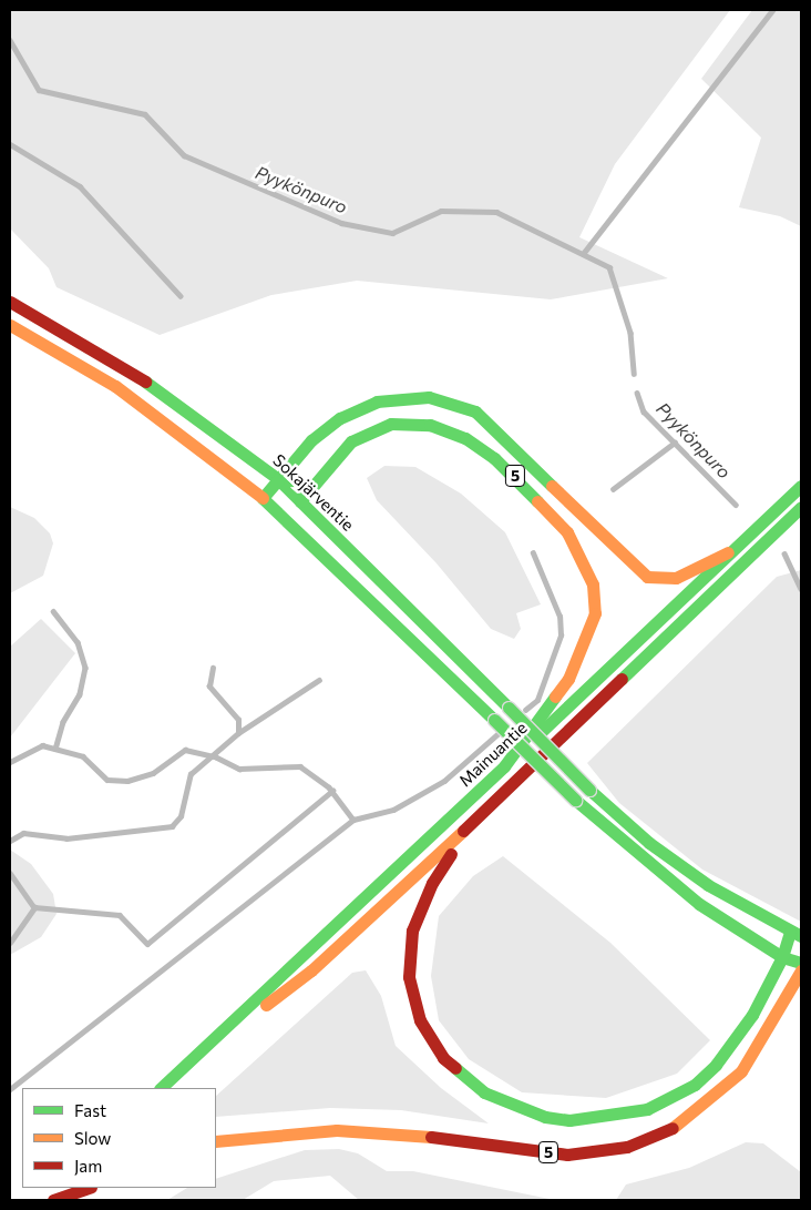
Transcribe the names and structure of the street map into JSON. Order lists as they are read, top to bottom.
{
  "streets": {
    "main road": ["5", "Sokajärventie", "Mainuantie"]
  },
  "crossings": [
    ["5", "Sokajärventie"],
    ["5", "Mainuantie"]
  ],
  "water": ["Pyykönpuro"],
  "legend": ["Fast", "Slow", "Jam"]
}
